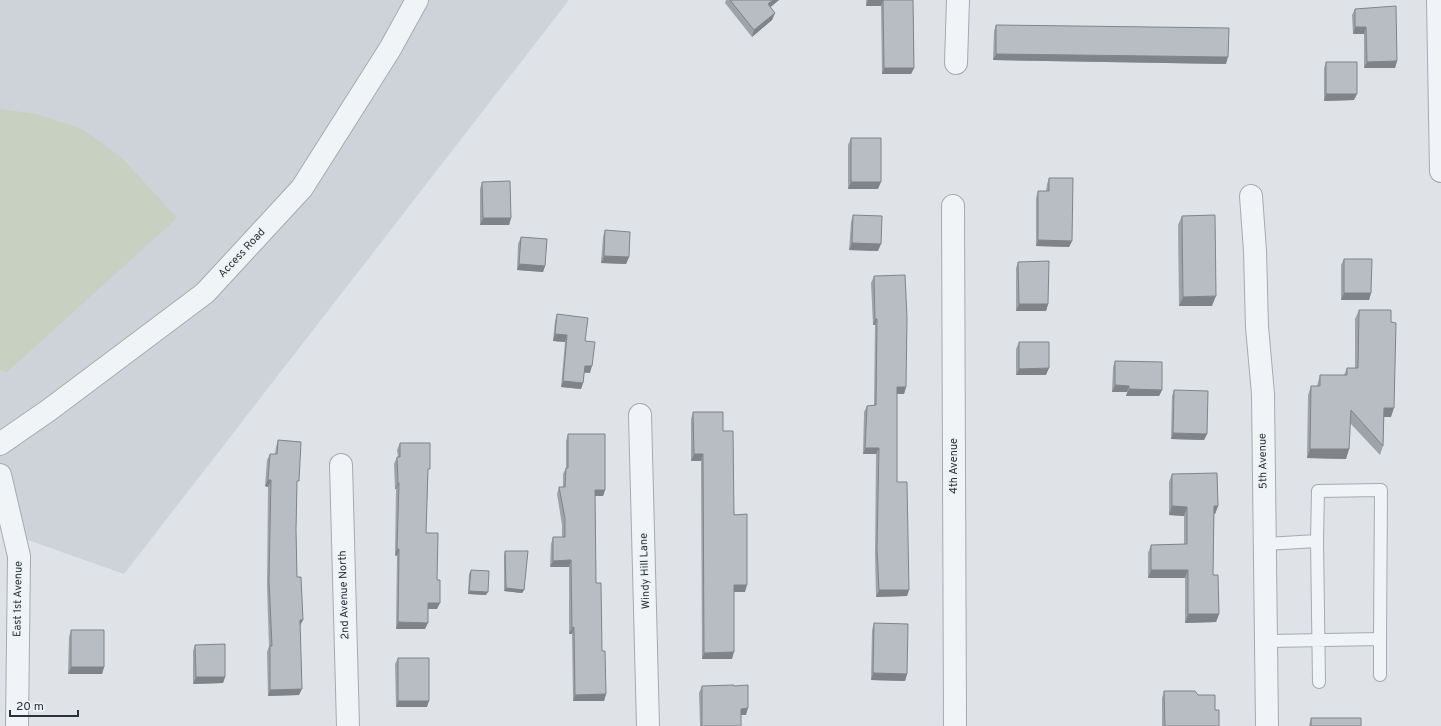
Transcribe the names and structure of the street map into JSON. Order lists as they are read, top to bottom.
{
  "streets": {
    "street": [
      "Access Road",
      "5th Avenue",
      "4th Avenue",
      "Windy Hill Lane",
      "2nd Avenue North",
      "East 1st Avenue"
    ]
  },
  "scale_bar": "20 m"
}
